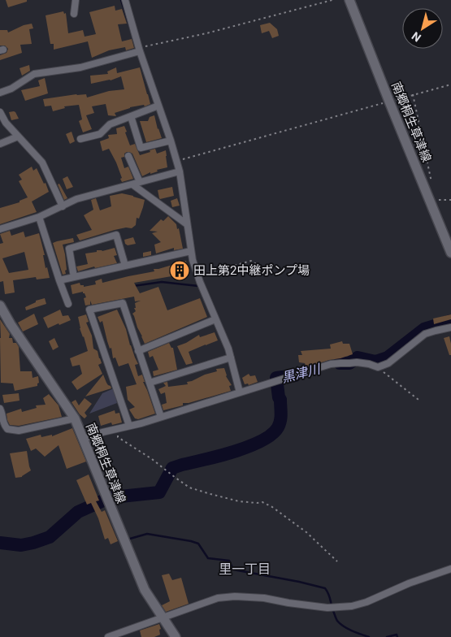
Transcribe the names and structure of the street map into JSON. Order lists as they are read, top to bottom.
{
  "streets": {
    "main road": ["南郷桐生草津線"]
  },
  "districts": ["里一丁目"],
  "water": ["黒津川"],
  "places": {
    "building": ["田上第2中継ポンプ場"]
  },
  "north": "bottom left"
}
